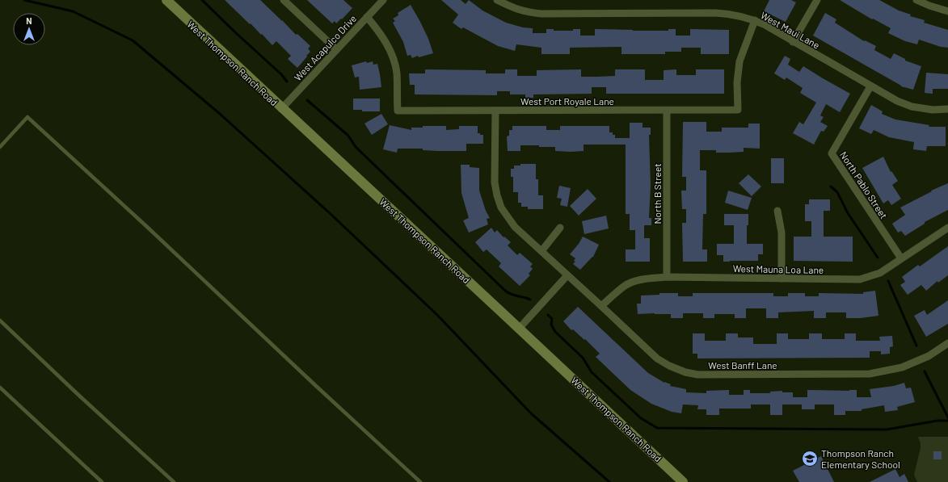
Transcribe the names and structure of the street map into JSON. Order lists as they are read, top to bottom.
{
  "streets": {
    "main road": ["West Thompson Ranch Road"],
    "street": [
      "West Maui Lane",
      "West Acapulco Drive",
      "West Port Royale Lane",
      "North Pablo Street",
      "North B Street",
      "West Mauna Loa Lane",
      "West Banff Lane"
    ]
  },
  "crossings": [
    ["West Maui Lane", "West Port Royale Lane"],
    ["West Maui Lane", "North Pablo Street"],
    ["West Acapulco Drive", "West Thompson Ranch Road"],
    ["West Acapulco Drive", "West Port Royale Lane"],
    ["West Port Royale Lane", "North B Street"],
    ["West Port Royale Lane", "West Banff Lane"],
    ["North Pablo Street", "West Mauna Loa Lane"],
    ["North B Street", "West Mauna Loa Lane"],
    ["West Mauna Loa Lane", "West Banff Lane"]
  ],
  "places": {
    "school or university": ["Thompson Ranch Elementary School"]
  },
  "north": "top"
}
